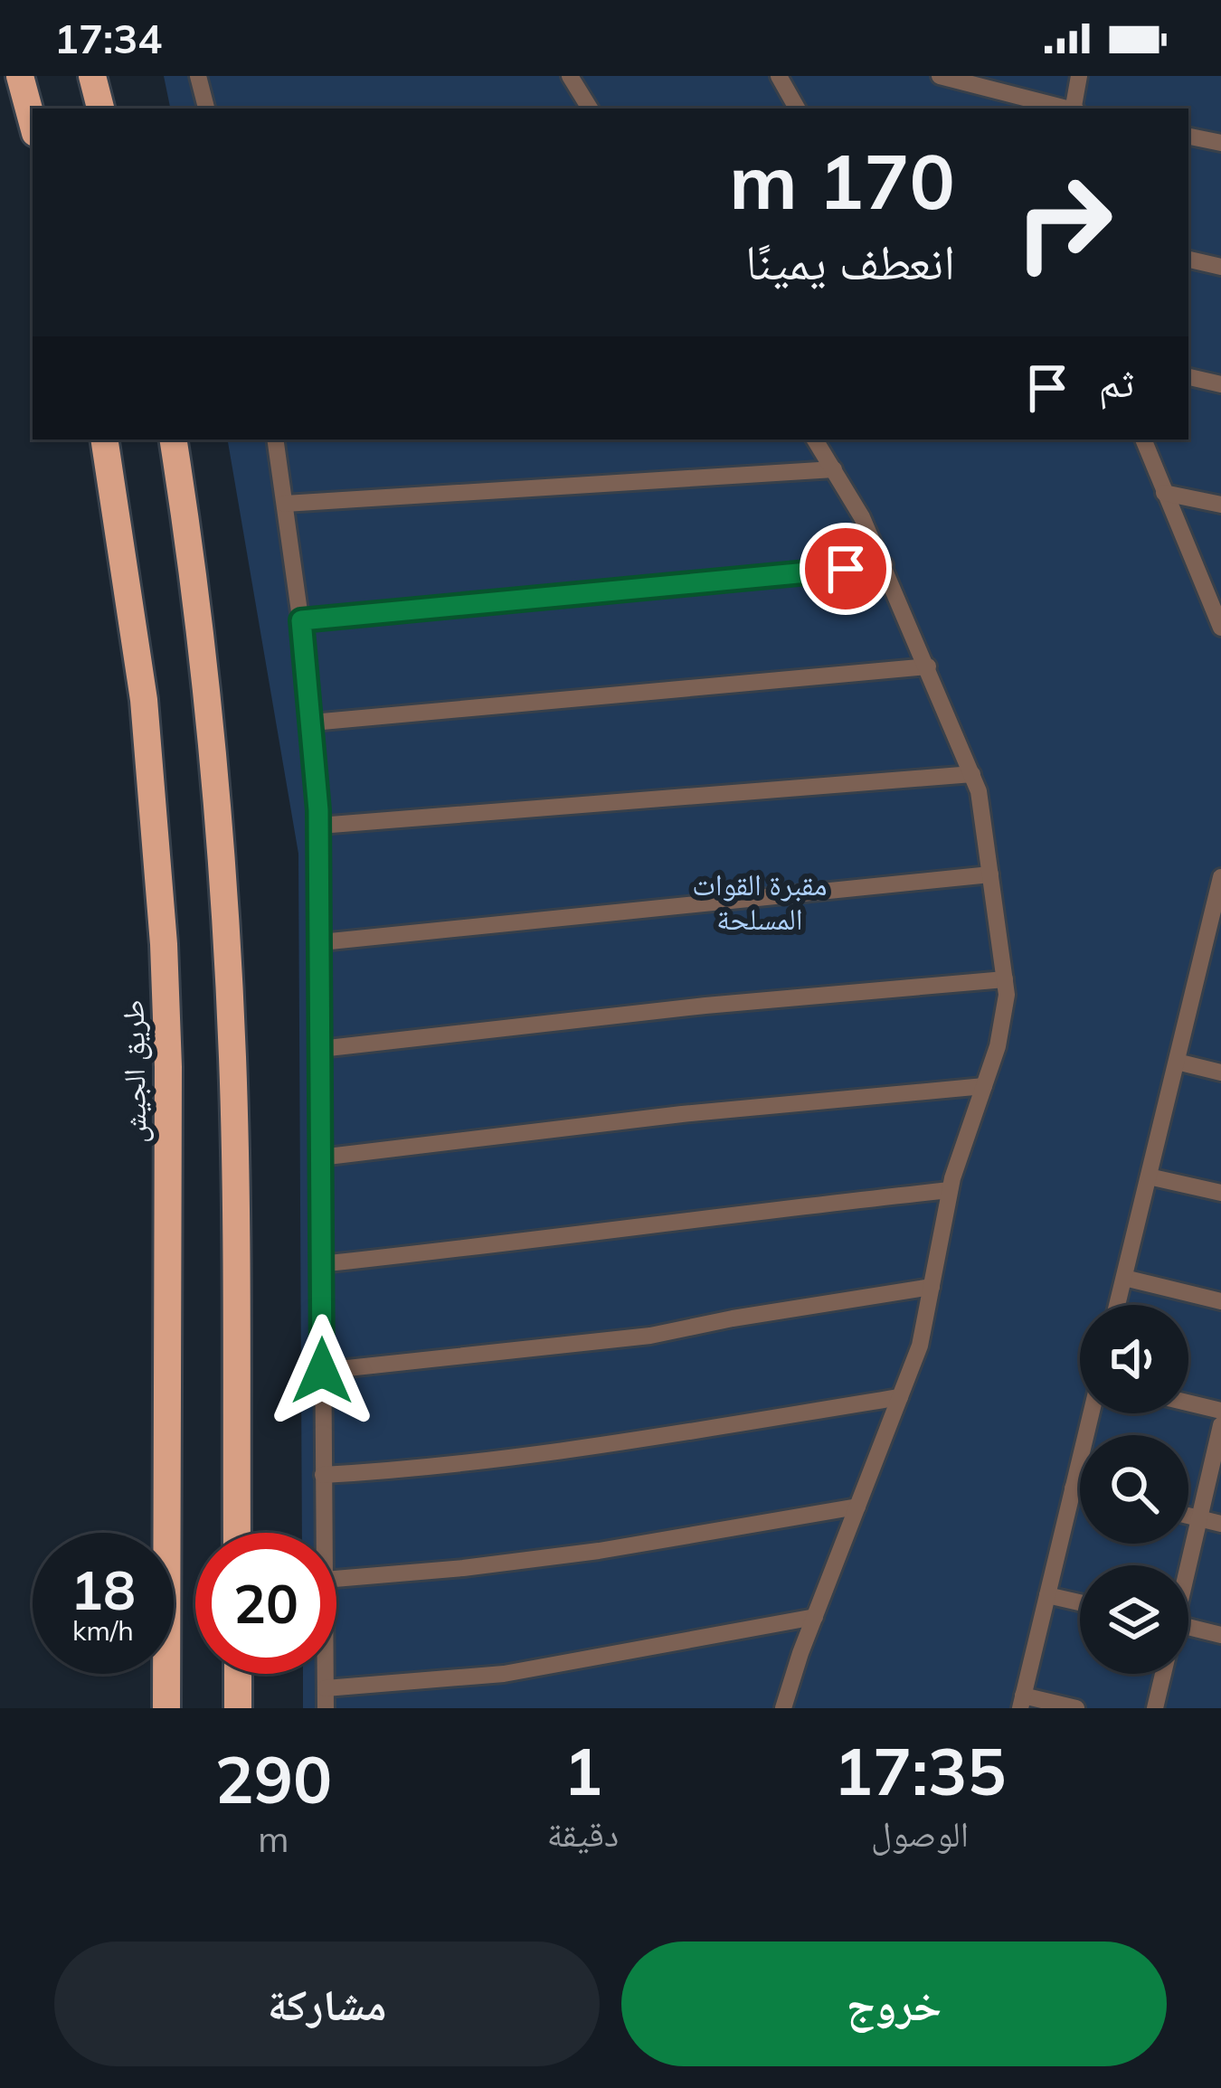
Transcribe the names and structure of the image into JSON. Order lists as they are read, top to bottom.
{
  "streets": {
    "main road": ["طريق الجيش"]
  },
  "parks": ["مقبرة القوات المسلحة"],
  "page": {
    "status": "17:34",
    "turn": ["170 m", "انعطف يمينًا"],
    "then": "ثم",
    "speed": "18 km/h",
    "limit": "20",
    "eta": [
      "17:35",
      "الوصول",
      "1",
      "دقيقة",
      "290",
      "m"
    ],
    "buttons": ["خروج", "مشاركة"]
  }
}
